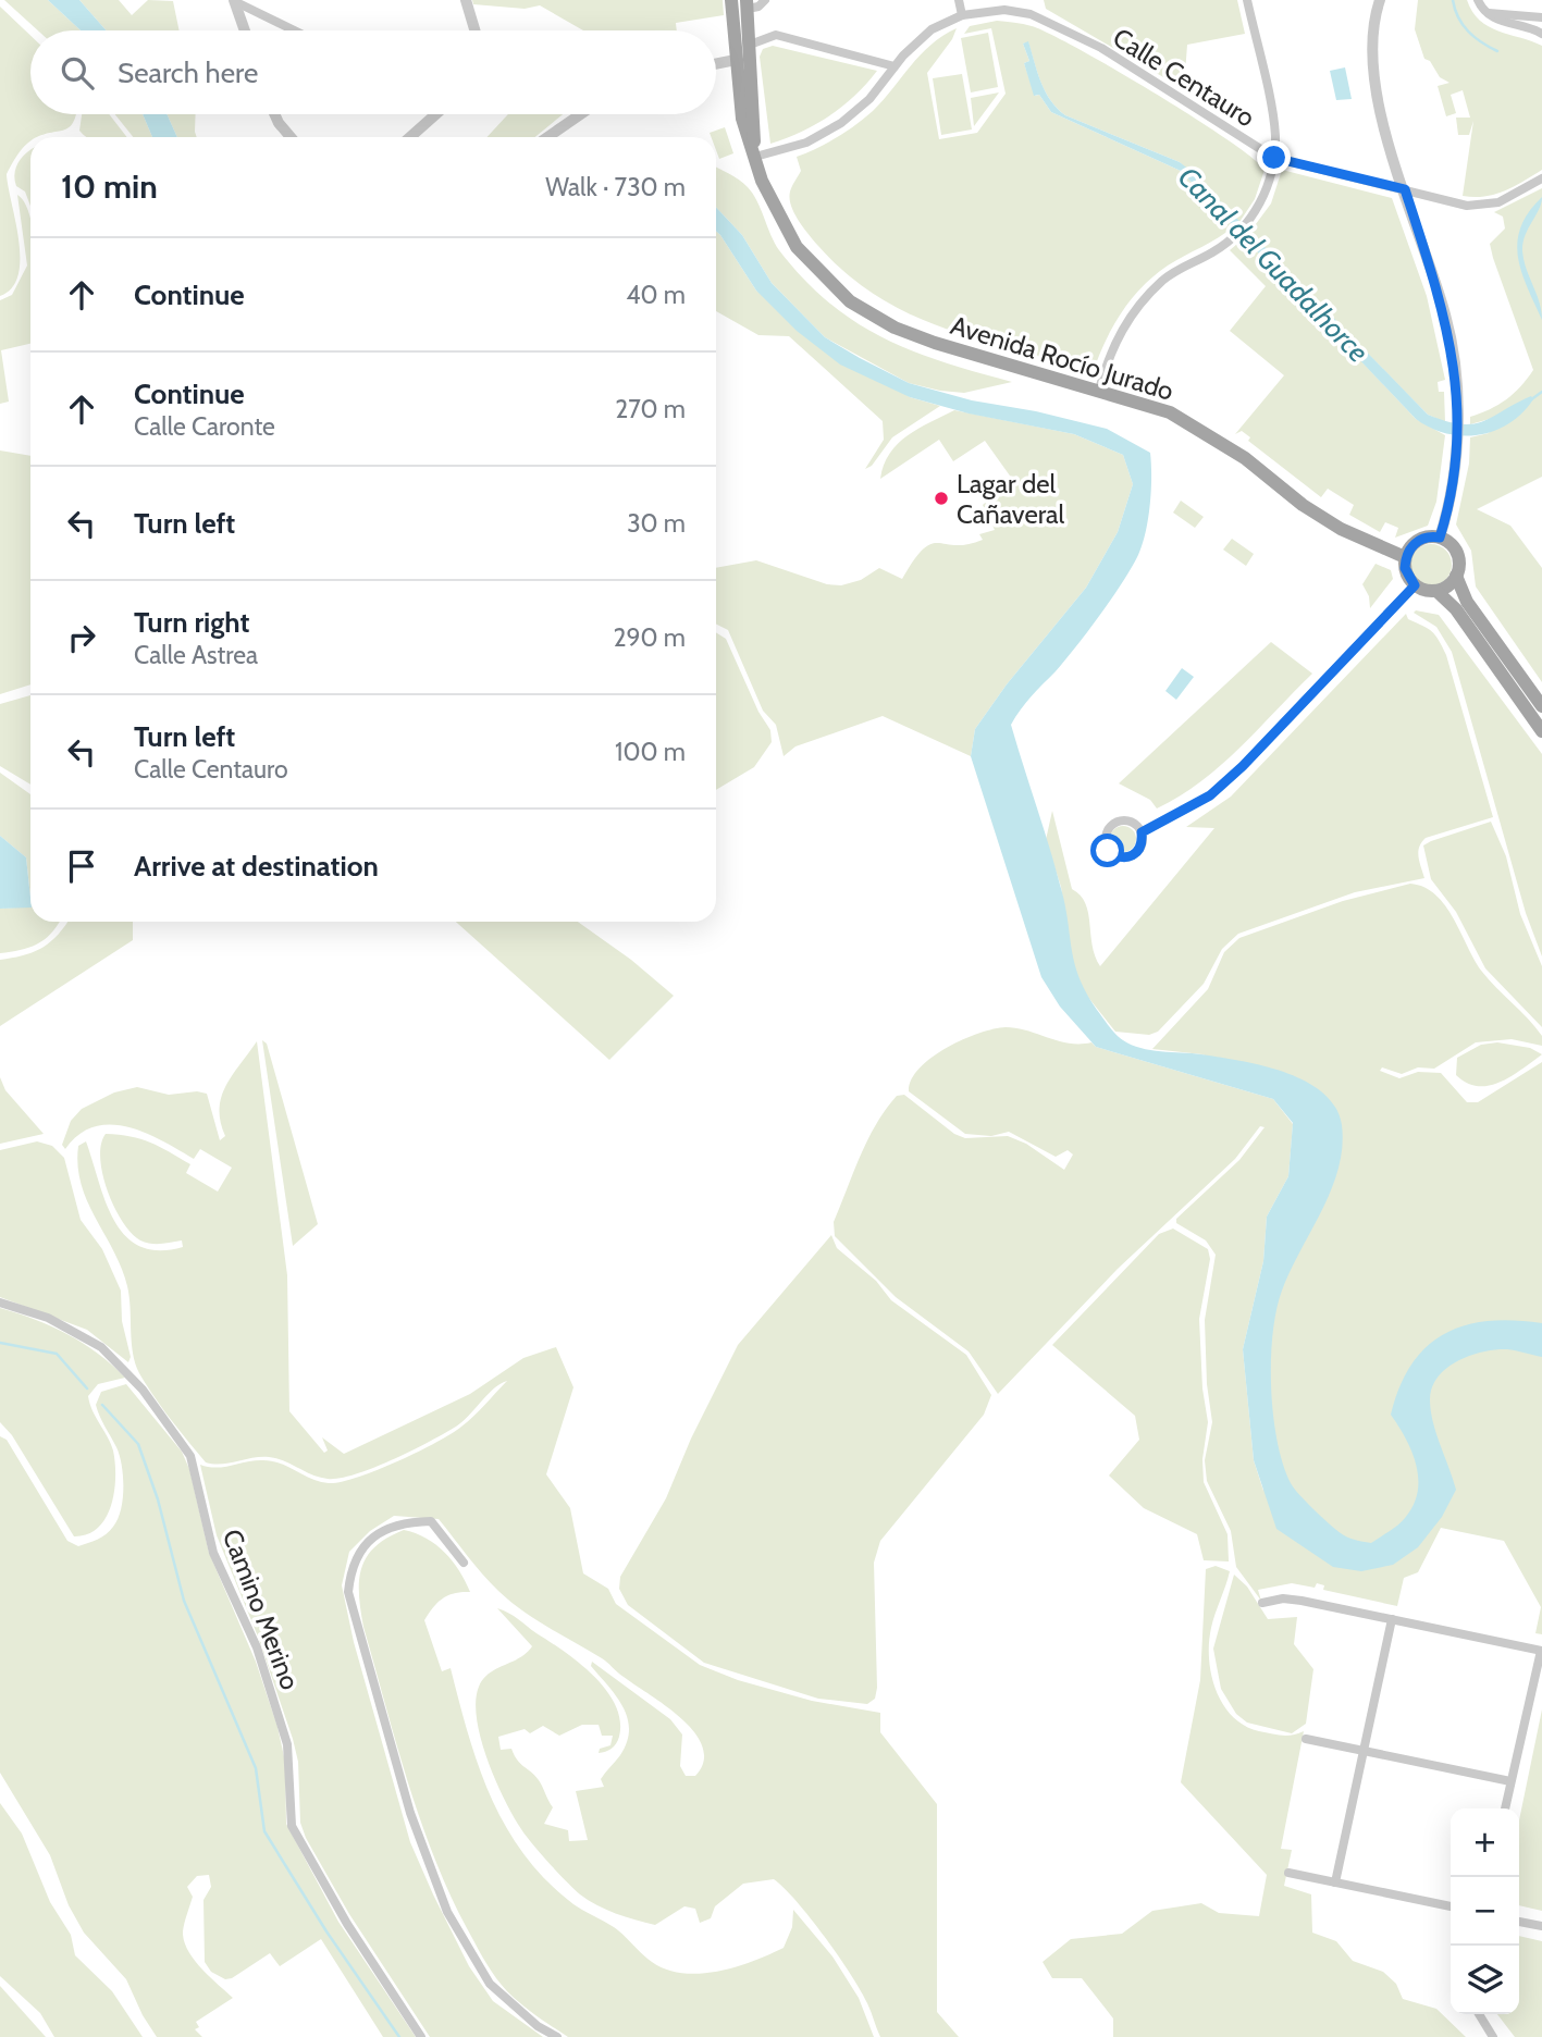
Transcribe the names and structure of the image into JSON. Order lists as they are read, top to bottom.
{
  "streets": {
    "main road": ["Avenida Rocío Jurado"],
    "street": ["Calle Centauro", "Camino Merino"]
  },
  "crossings": [
    ["Calle Centauro", "Avenida Rocío Jurado"]
  ],
  "water": ["Canal del Guadalhorce"],
  "places": ["Lagar del Cañaveral"],
  "page": {
    "search": "Search here",
    "heading": ["10 min", "Walk · 730 m"],
    "list": [
      ["Continue", "40 m"],
      ["Continue", "Calle Caronte", "270 m"],
      ["Turn left", "30 m"],
      ["Turn right", "Calle Astrea", "290 m"],
      ["Turn left", "Calle Centauro", "100 m"],
      "Arrive at destination"
    ],
    "map_buttons": ["+", "−"]
  }
}
